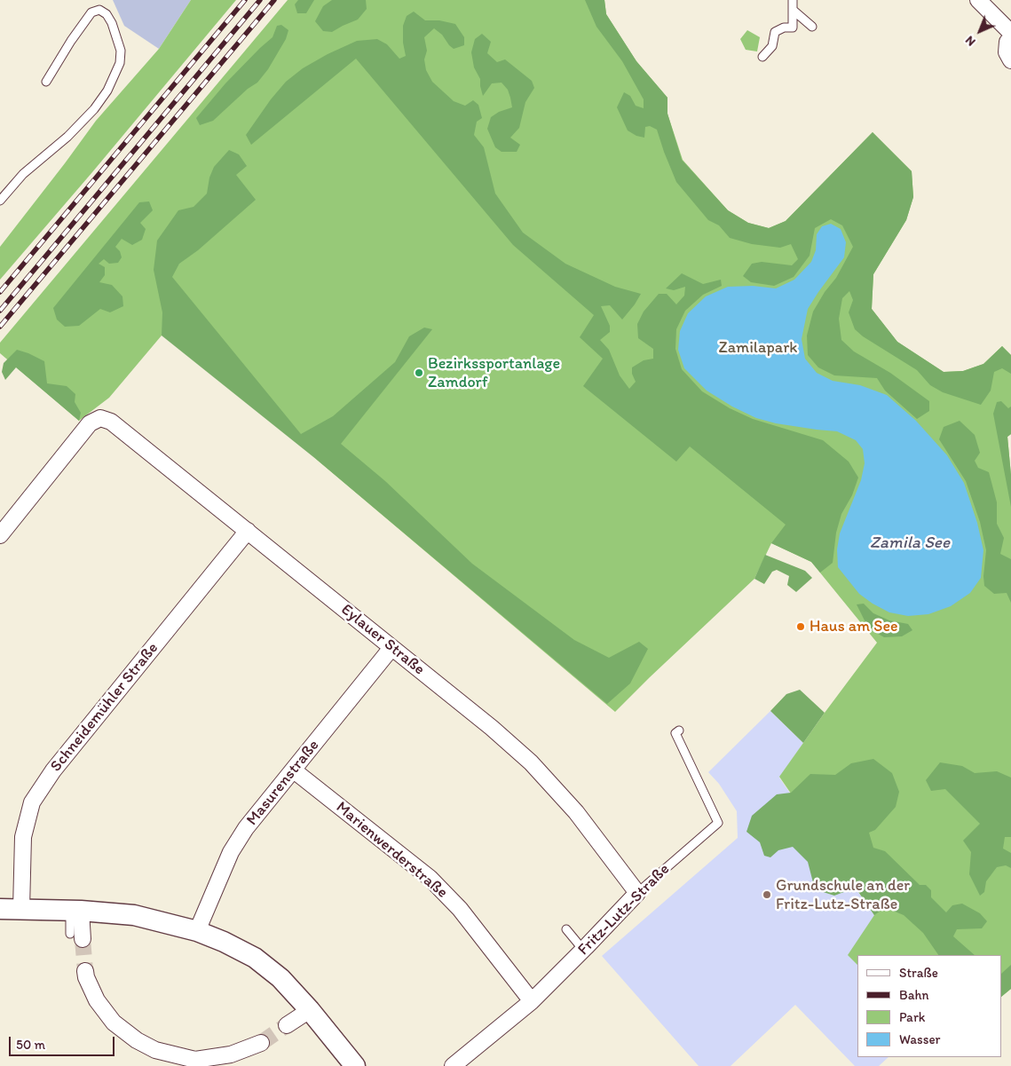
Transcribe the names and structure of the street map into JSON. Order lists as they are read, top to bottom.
{
  "streets": {
    "street": [
      "Eylauer Straße",
      "Schneidemühler Straße",
      "Masurenstraße",
      "Marienwerderstraße",
      "Fritz-Lutz-Straße"
    ]
  },
  "crossings": [
    ["Eylauer Straße", "Schneidemühler Straße"],
    ["Eylauer Straße", "Masurenstraße"],
    ["Eylauer Straße", "Fritz-Lutz-Straße"],
    ["Masurenstraße", "Marienwerderstraße"],
    ["Marienwerderstraße", "Fritz-Lutz-Straße"]
  ],
  "water": ["Zamila See"],
  "parks": ["Zamilapark"],
  "places": ["Bezirkssportanlage Zamdorf", "Haus am See", "Grundschule an der Fritz-Lutz-Straße"],
  "legend": [
    "Straße",
    "Bahn",
    "Park",
    "Wasser"
  ],
  "scale_bar": "50 m",
  "north": "bottom left"
}
